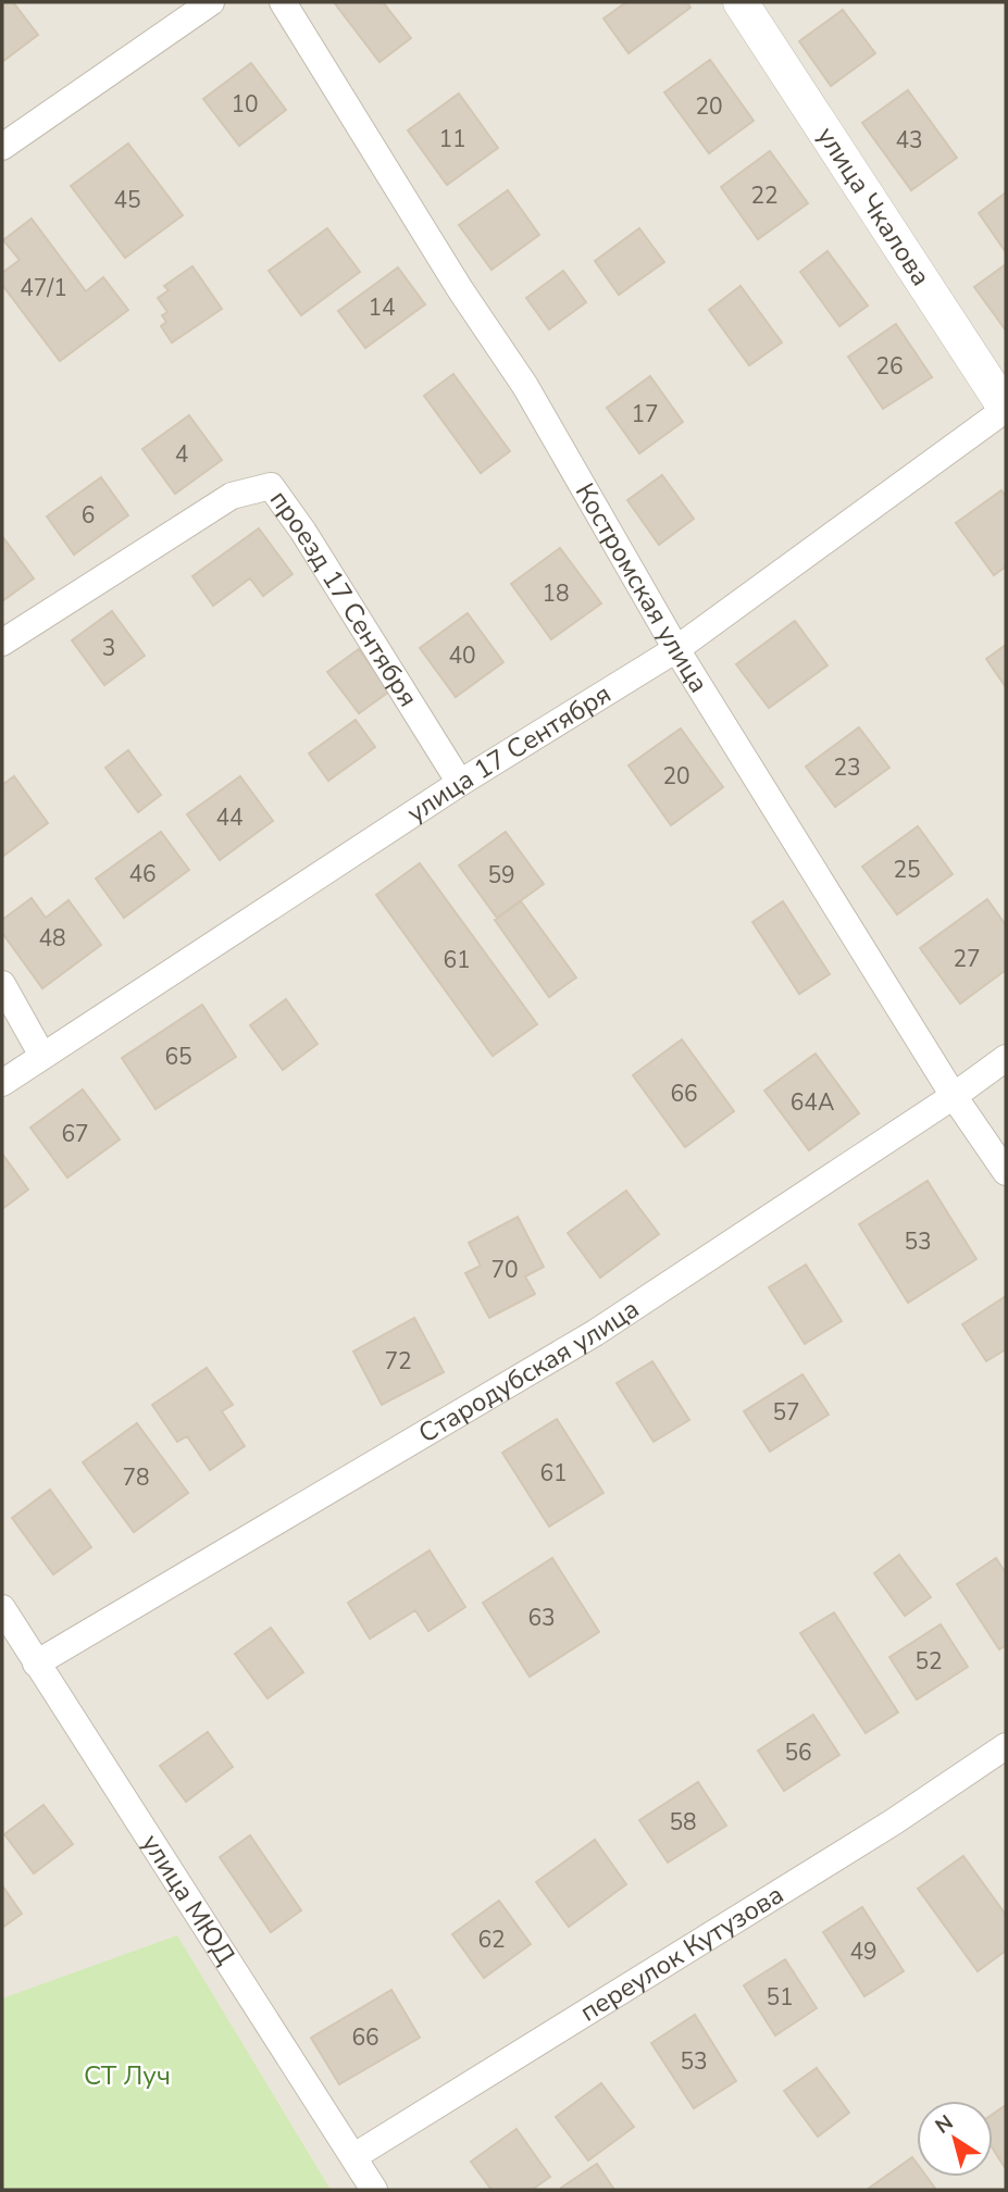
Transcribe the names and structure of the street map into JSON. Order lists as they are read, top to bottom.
{
  "streets": {
    "street": [
      "улица Чкалова",
      "Костромская улица",
      "проезд 17 Сентября",
      "улица 17 Сентября",
      "Стародубская улица",
      "улица МЮД",
      "переулок Кутузова"
    ]
  },
  "crossings": [
    ["улица Чкалова", "улица 17 Сентября"],
    ["Костромская улица", "улица 17 Сентября"],
    ["Костромская улица", "Стародубская улица"],
    ["проезд 17 Сентября", "улица 17 Сентября"],
    ["Стародубская улица", "улица МЮД"],
    ["улица МЮД", "переулок Кутузова"]
  ],
  "parks": ["СТ Луч"],
  "house_numbers": [
    "10",
    "20",
    "11",
    "43",
    "22",
    "45",
    "47/1",
    "14",
    "26",
    "17",
    "4",
    "6",
    "18",
    "3",
    "40",
    "23",
    "20",
    "44",
    "25",
    "46",
    "59",
    "48",
    "27",
    "61",
    "65",
    "66",
    "64А",
    "67",
    "53",
    "70",
    "72",
    "57",
    "61",
    "78",
    "63",
    "52",
    "56",
    "58",
    "62",
    "49",
    "51",
    "66",
    "53"
  ],
  "north": "top left"
}
